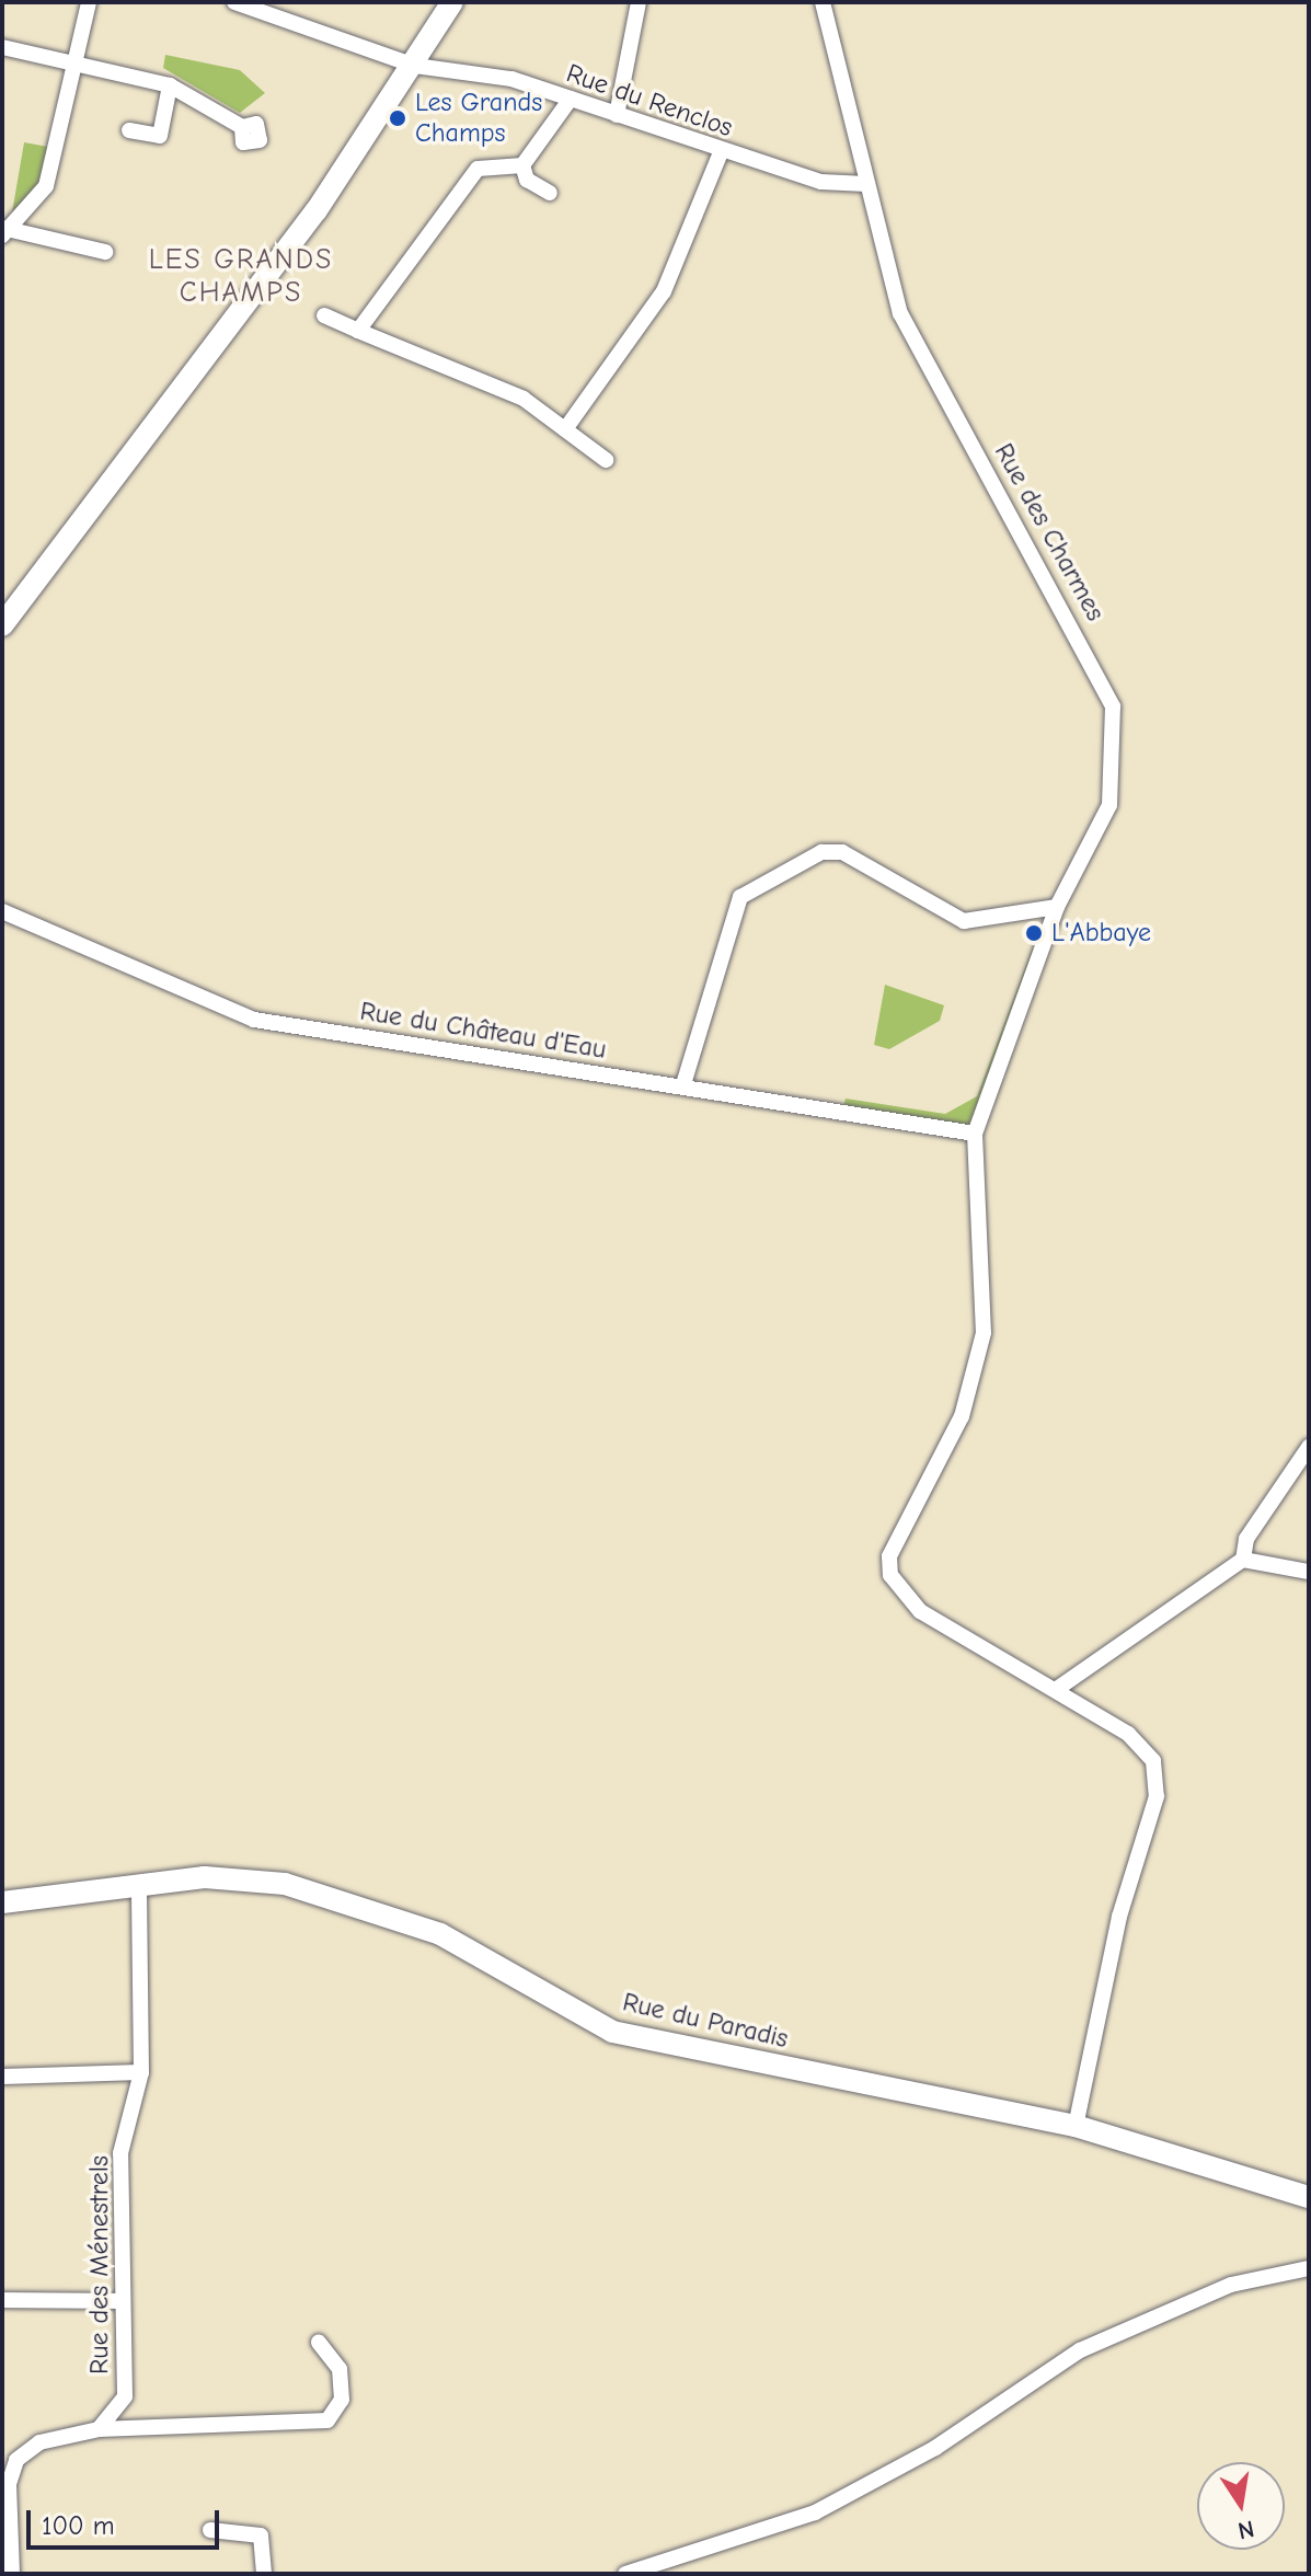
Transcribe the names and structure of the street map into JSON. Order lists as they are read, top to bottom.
{
  "streets": {
    "street": [
      "Rue du Renclos",
      "Rue des Charmes",
      "Rue du Château d'Eau",
      "Rue du Paradis",
      "Rue des Ménestrels"
    ]
  },
  "crossings": [
    ["Rue du Renclos", "Rue des Charmes"],
    ["Rue des Charmes", "Rue du Château d'Eau"],
    ["Rue du Paradis", "Rue des Ménestrels"]
  ],
  "districts": ["LES GRANDS CHAMPS"],
  "places": ["Les Grands Champs", "L'Abbaye"],
  "scale_bar": "100 m",
  "north": "bottom"
}
